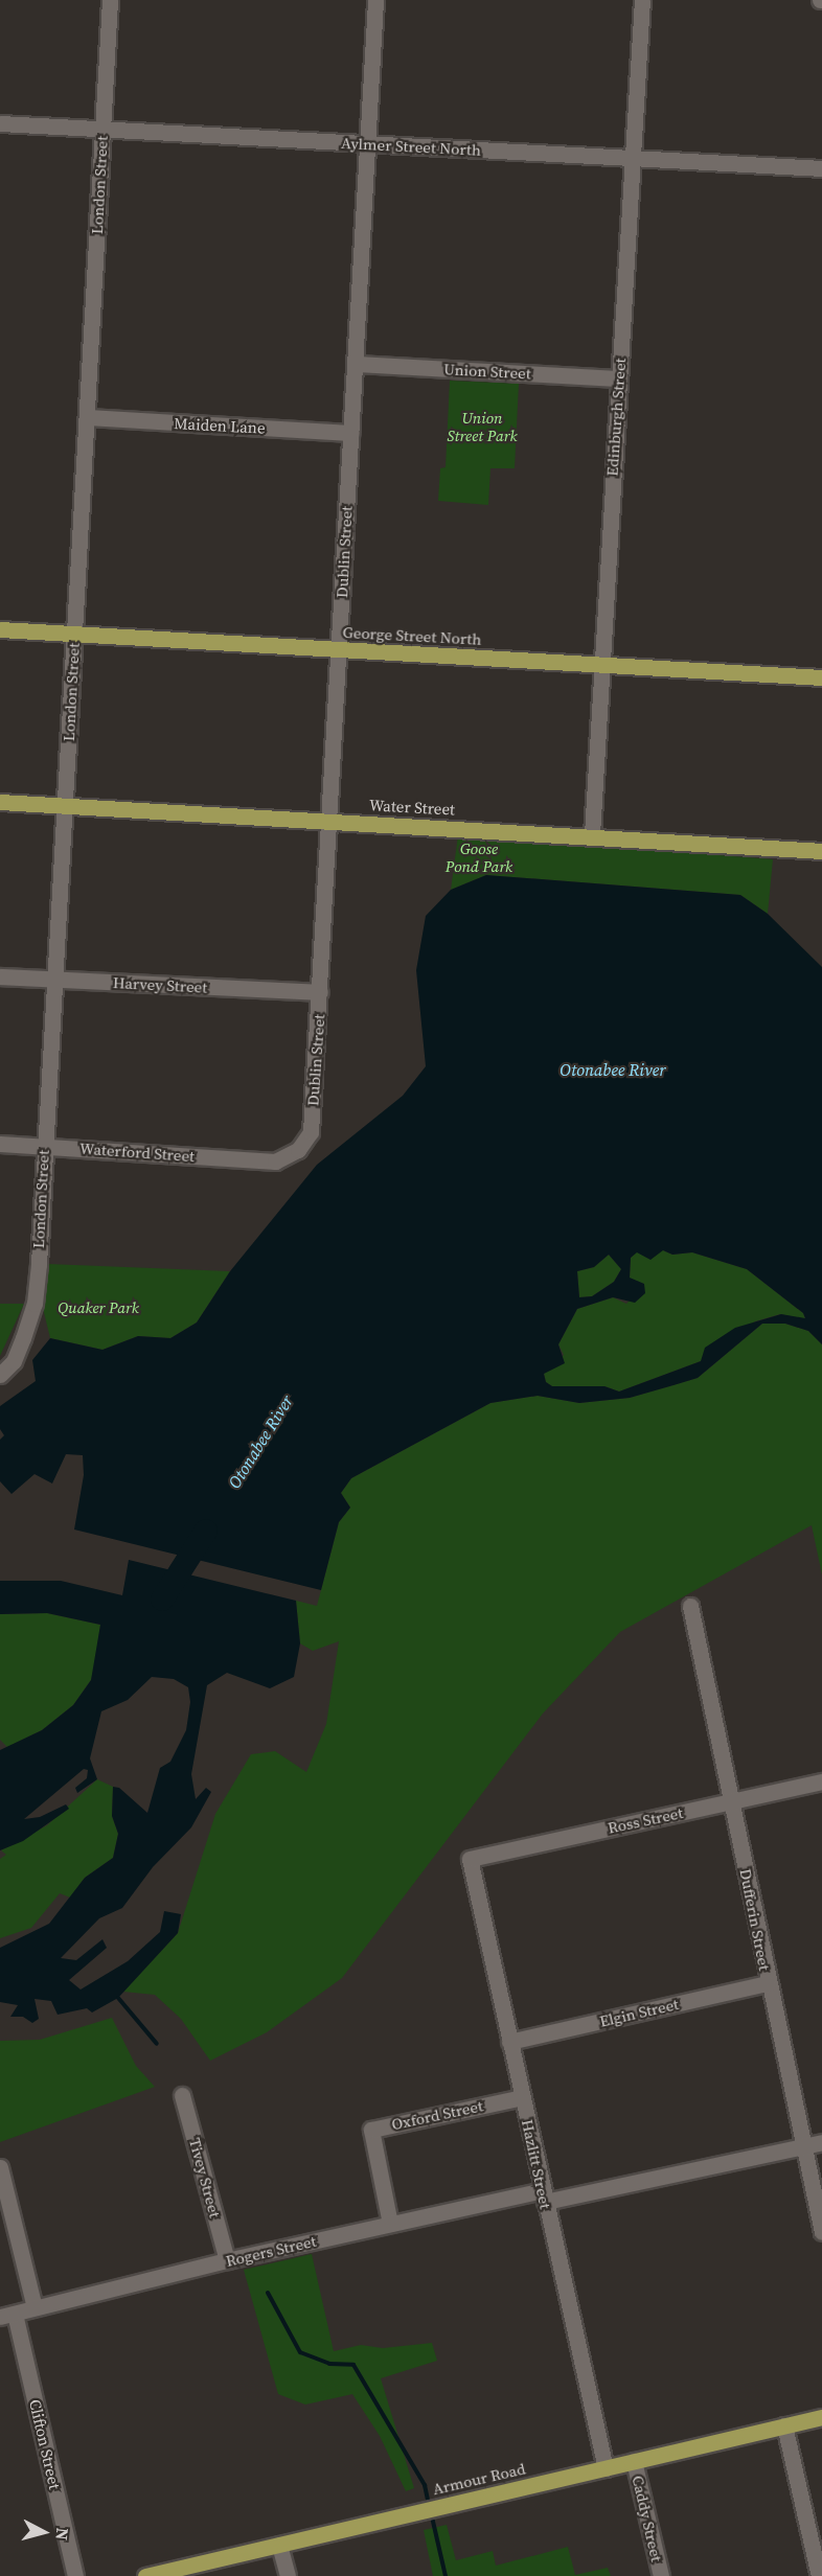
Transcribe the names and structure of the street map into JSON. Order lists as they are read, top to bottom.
{
  "streets": {
    "main road": ["George Street North", "Water Street", "Armour Road"],
    "street": [
      "Aylmer Street North",
      "London Street",
      "Union Street",
      "Edinburgh Street",
      "Maiden Lane",
      "Dublin Street",
      "Harvey Street",
      "Waterford Street",
      "Ross Street",
      "Dufferin Street",
      "Elgin Street",
      "Oxford Street",
      "Hazlitt Street",
      "Tivey Street",
      "Rogers Street",
      "Clifton Street",
      "Caddy Street"
    ]
  },
  "crossings": [
    ["Aylmer Street North", "London Street"],
    ["Aylmer Street North", "Edinburgh Street"],
    ["Aylmer Street North", "Dublin Street"],
    ["London Street", "Maiden Lane"],
    ["London Street", "George Street North"],
    ["London Street", "Water Street"],
    ["London Street", "Harvey Street"],
    ["London Street", "Waterford Street"],
    ["Union Street", "Edinburgh Street"],
    ["Union Street", "Dublin Street"],
    ["Edinburgh Street", "George Street North"],
    ["Edinburgh Street", "Water Street"],
    ["Maiden Lane", "Dublin Street"],
    ["Dublin Street", "George Street North"],
    ["Dublin Street", "Water Street"],
    ["Dublin Street", "Harvey Street"],
    ["Dublin Street", "Waterford Street"],
    ["Ross Street", "Dufferin Street"],
    ["Ross Street", "Hazlitt Street"],
    ["Dufferin Street", "Elgin Street"],
    ["Dufferin Street", "Rogers Street"],
    ["Elgin Street", "Hazlitt Street"],
    ["Oxford Street", "Hazlitt Street"],
    ["Oxford Street", "Rogers Street"],
    ["Hazlitt Street", "Rogers Street"],
    ["Hazlitt Street", "Armour Road"],
    ["Tivey Street", "Rogers Street"],
    ["Rogers Street", "Clifton Street"],
    ["Armour Road", "Caddy Street"]
  ],
  "water": ["Otonabee River"],
  "parks": ["Union Street Park", "Goose Pond Park", "Quaker Park"],
  "north": "right"
}
